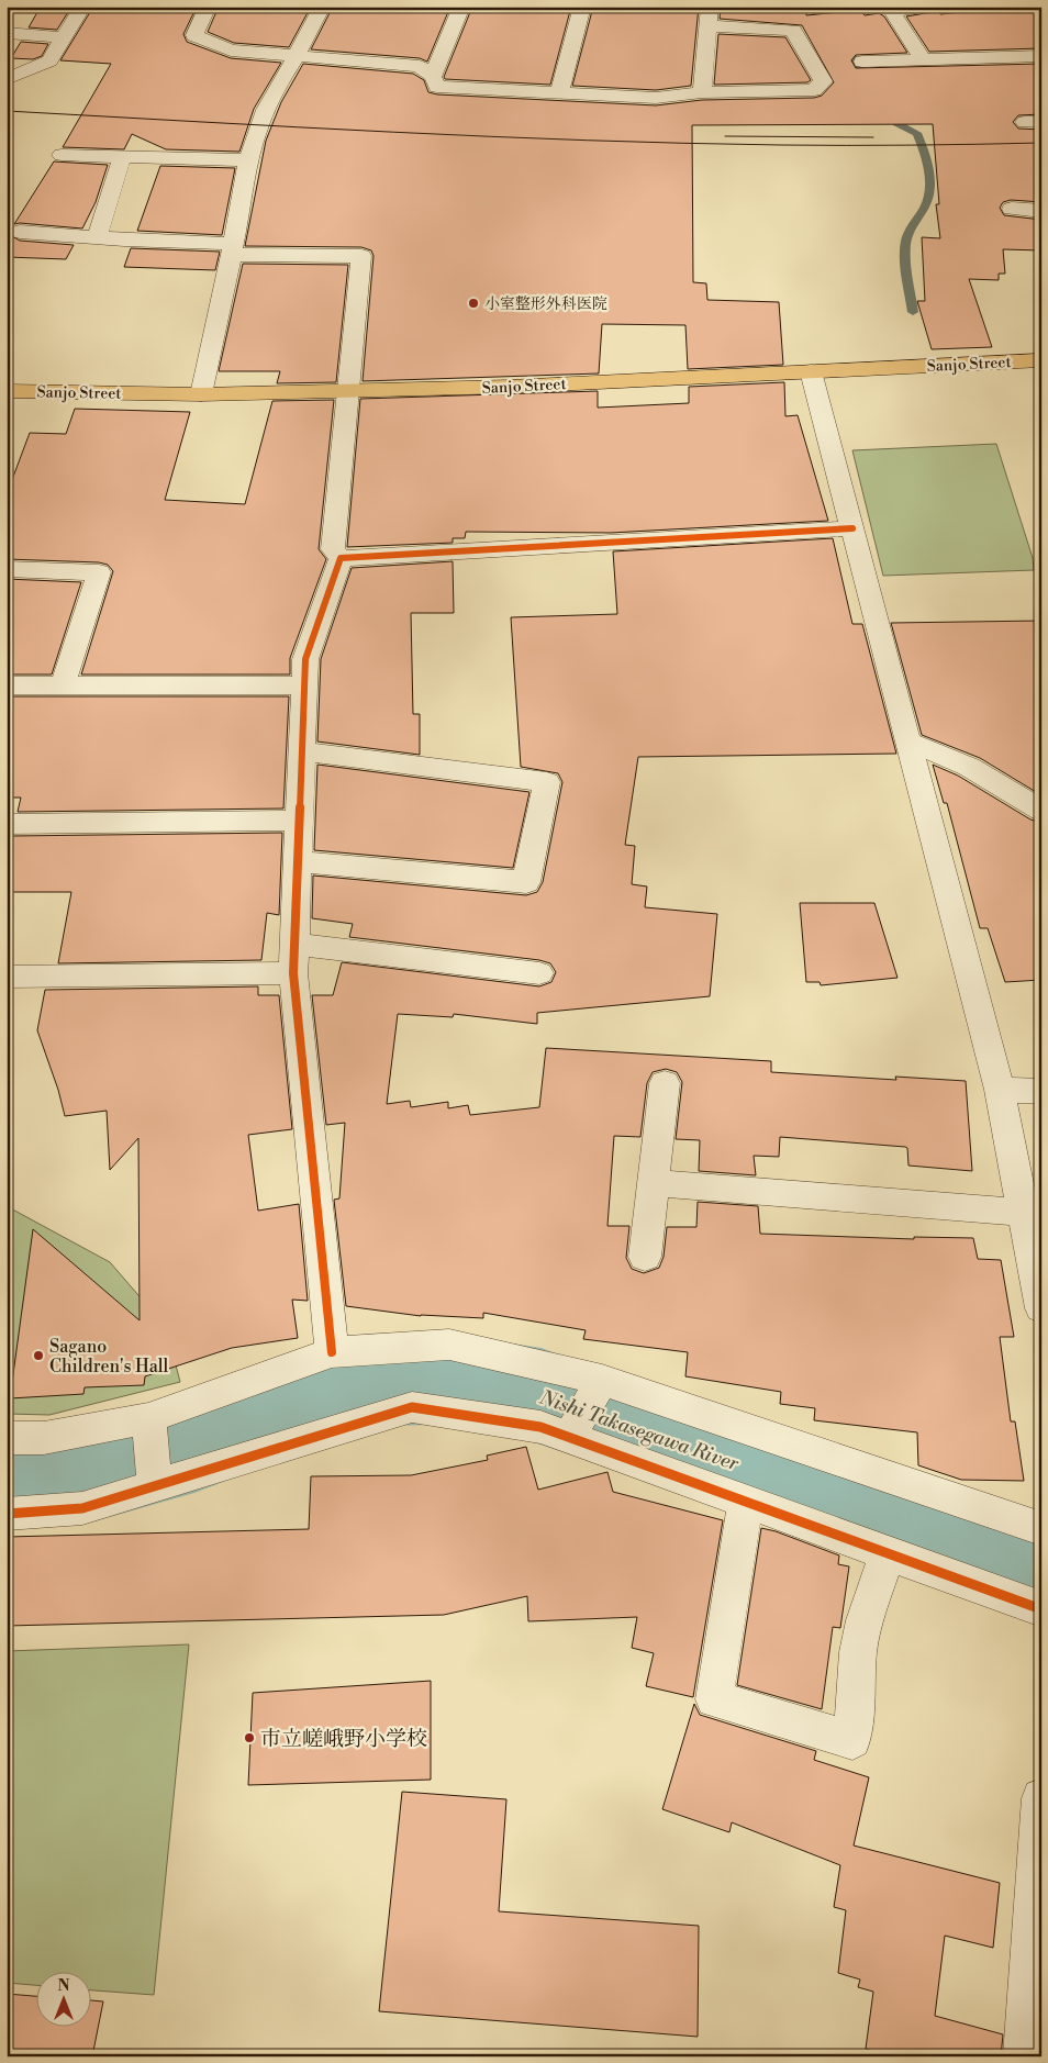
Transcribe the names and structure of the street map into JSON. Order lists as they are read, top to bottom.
{
  "streets": {
    "main road": ["Sanjo Street"]
  },
  "water": ["Nishi Takasegawa River"],
  "places": ["小室整形外科医院", "Sagano Children's Hall", "市立嵯峨野小学校"],
  "north": "top"
}
